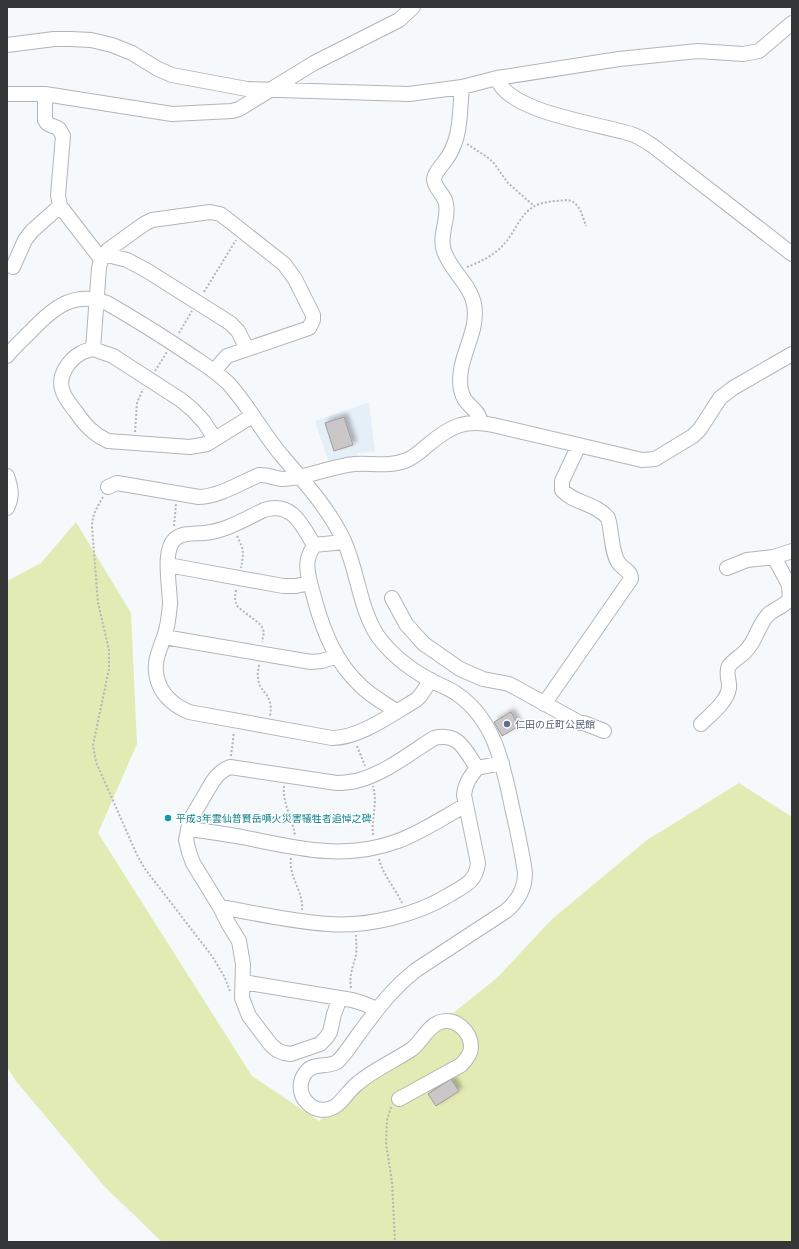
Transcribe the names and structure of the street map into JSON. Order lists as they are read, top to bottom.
{
  "places": ["仁田の丘町公民館", "平成3年雲仙普賢岳噴火災害犠牲者追悼之碑"]
}
